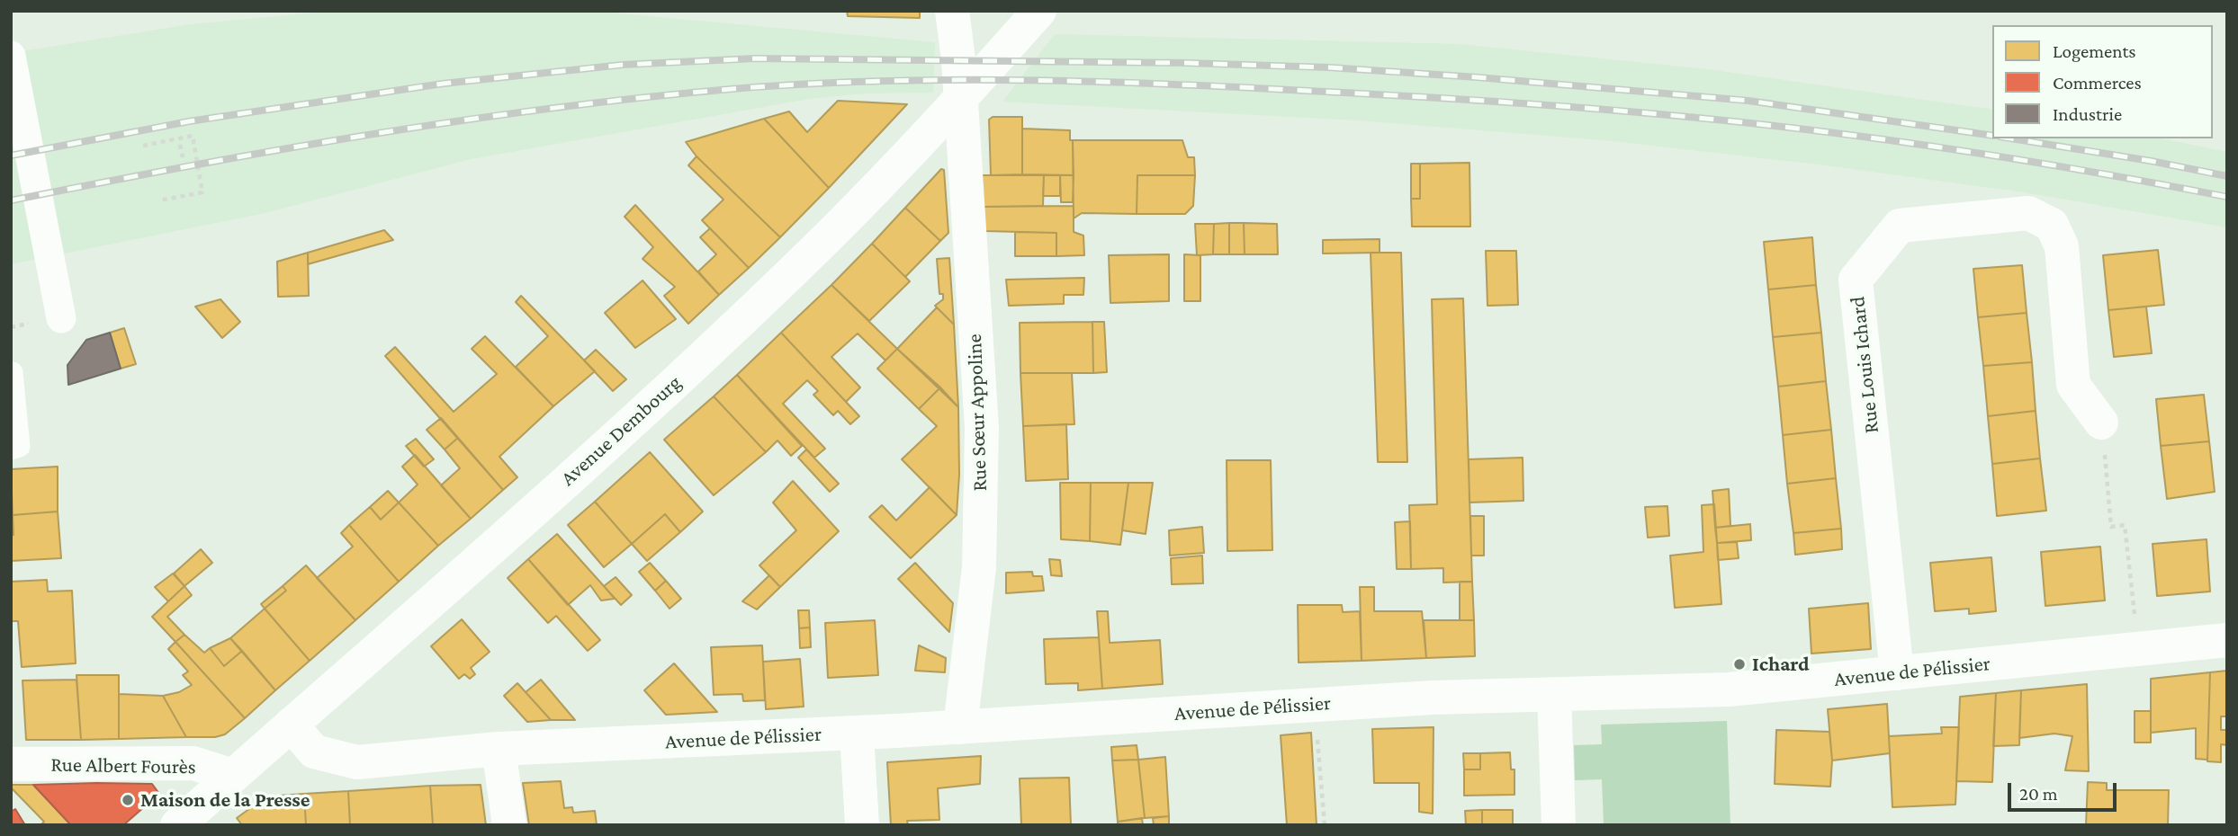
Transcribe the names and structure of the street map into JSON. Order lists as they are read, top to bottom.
{
  "streets": {
    "street": [
      "Rue Louis Ichard",
      "Rue Sœur Appoline",
      "Avenue Dembourg",
      "Avenue de Pélissier",
      "Rue Albert Fourès"
    ]
  },
  "crossings": [
    ["Rue Louis Ichard", "Avenue de Pélissier"],
    ["Rue Sœur Appoline", "Avenue Dembourg"],
    ["Rue Sœur Appoline", "Avenue de Pélissier"],
    ["Avenue Dembourg", "Avenue de Pélissier"],
    ["Avenue Dembourg", "Rue Albert Fourès"]
  ],
  "places": ["Ichard", "Maison de la Presse"],
  "legend": ["Logements", "Commerces", "Industrie"],
  "scale_bar": "20 m"
}
